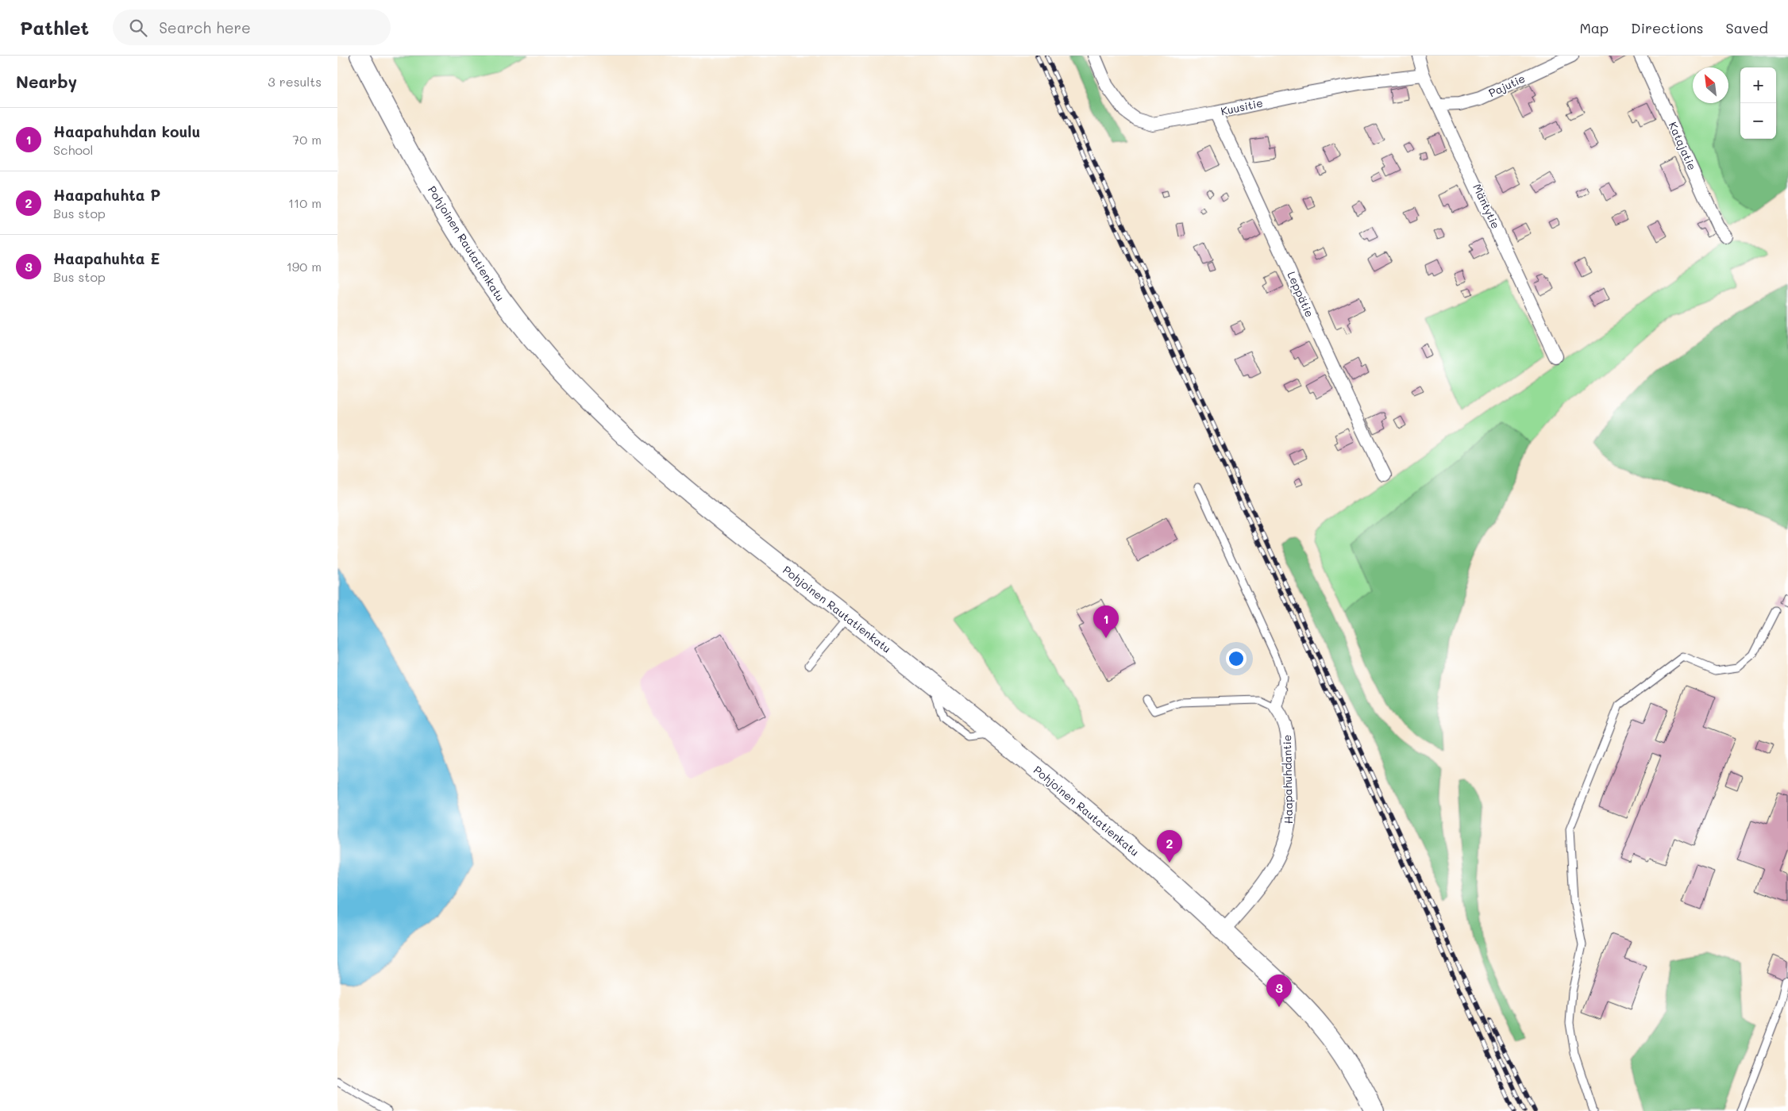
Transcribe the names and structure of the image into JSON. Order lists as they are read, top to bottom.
{
  "streets": {
    "street": [
      "Pajutie",
      "Kuusitie",
      "Katajatie",
      "Mäntytie",
      "Pohjoinen Rautatienkatu",
      "Leppätie",
      "Haapahuhdantie"
    ]
  },
  "crossings": [
    ["Pajutie", "Mäntytie"],
    ["Kuusitie", "Mäntytie"],
    ["Kuusitie", "Leppätie"],
    ["Pohjoinen Rautatienkatu", "Haapahuhdantie"]
  ],
  "north": "top left",
  "page": {
    "header": "Pathlet",
    "search": "Search here",
    "nav": ["Map", "Directions", "Saved"],
    "heading": ["Nearby", "3 results"],
    "map_buttons": ["+", "−"],
    "list": [
      {
        "mark": "1",
        "name": "Haapahuhdan koulu",
        "note": "School",
        "value": "70 m"
      },
      {
        "mark": "2",
        "name": "Haapahuhta P",
        "note": "Bus stop",
        "value": "110 m"
      },
      {
        "mark": "3",
        "name": "Haapahuhta E",
        "note": "Bus stop",
        "value": "190 m"
      }
    ],
    "pins": ["1", "2", "3"]
  }
}
